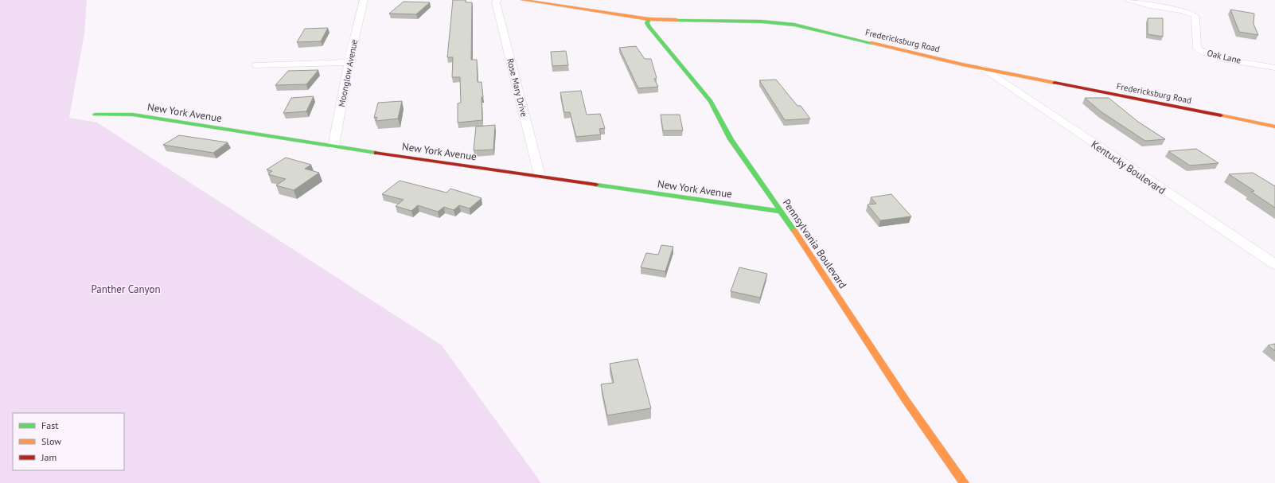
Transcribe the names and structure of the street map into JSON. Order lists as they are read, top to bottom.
{
  "streets": {
    "street": [
      "Fredericksburg Road",
      "Oak Lane",
      "Moonglow Avenue",
      "Rose Mary Drive",
      "New York Avenue",
      "Kentucky Boulevard",
      "Pennsylvania Boulevard"
    ]
  },
  "crossings": [
    ["Fredericksburg Road", "Kentucky Boulevard"],
    ["Fredericksburg Road", "Pennsylvania Boulevard"],
    ["Moonglow Avenue", "New York Avenue"],
    ["Rose Mary Drive", "New York Avenue"],
    ["New York Avenue", "Pennsylvania Boulevard"]
  ],
  "parks": ["Panther Canyon"],
  "legend": ["Fast", "Slow", "Jam"]
}
